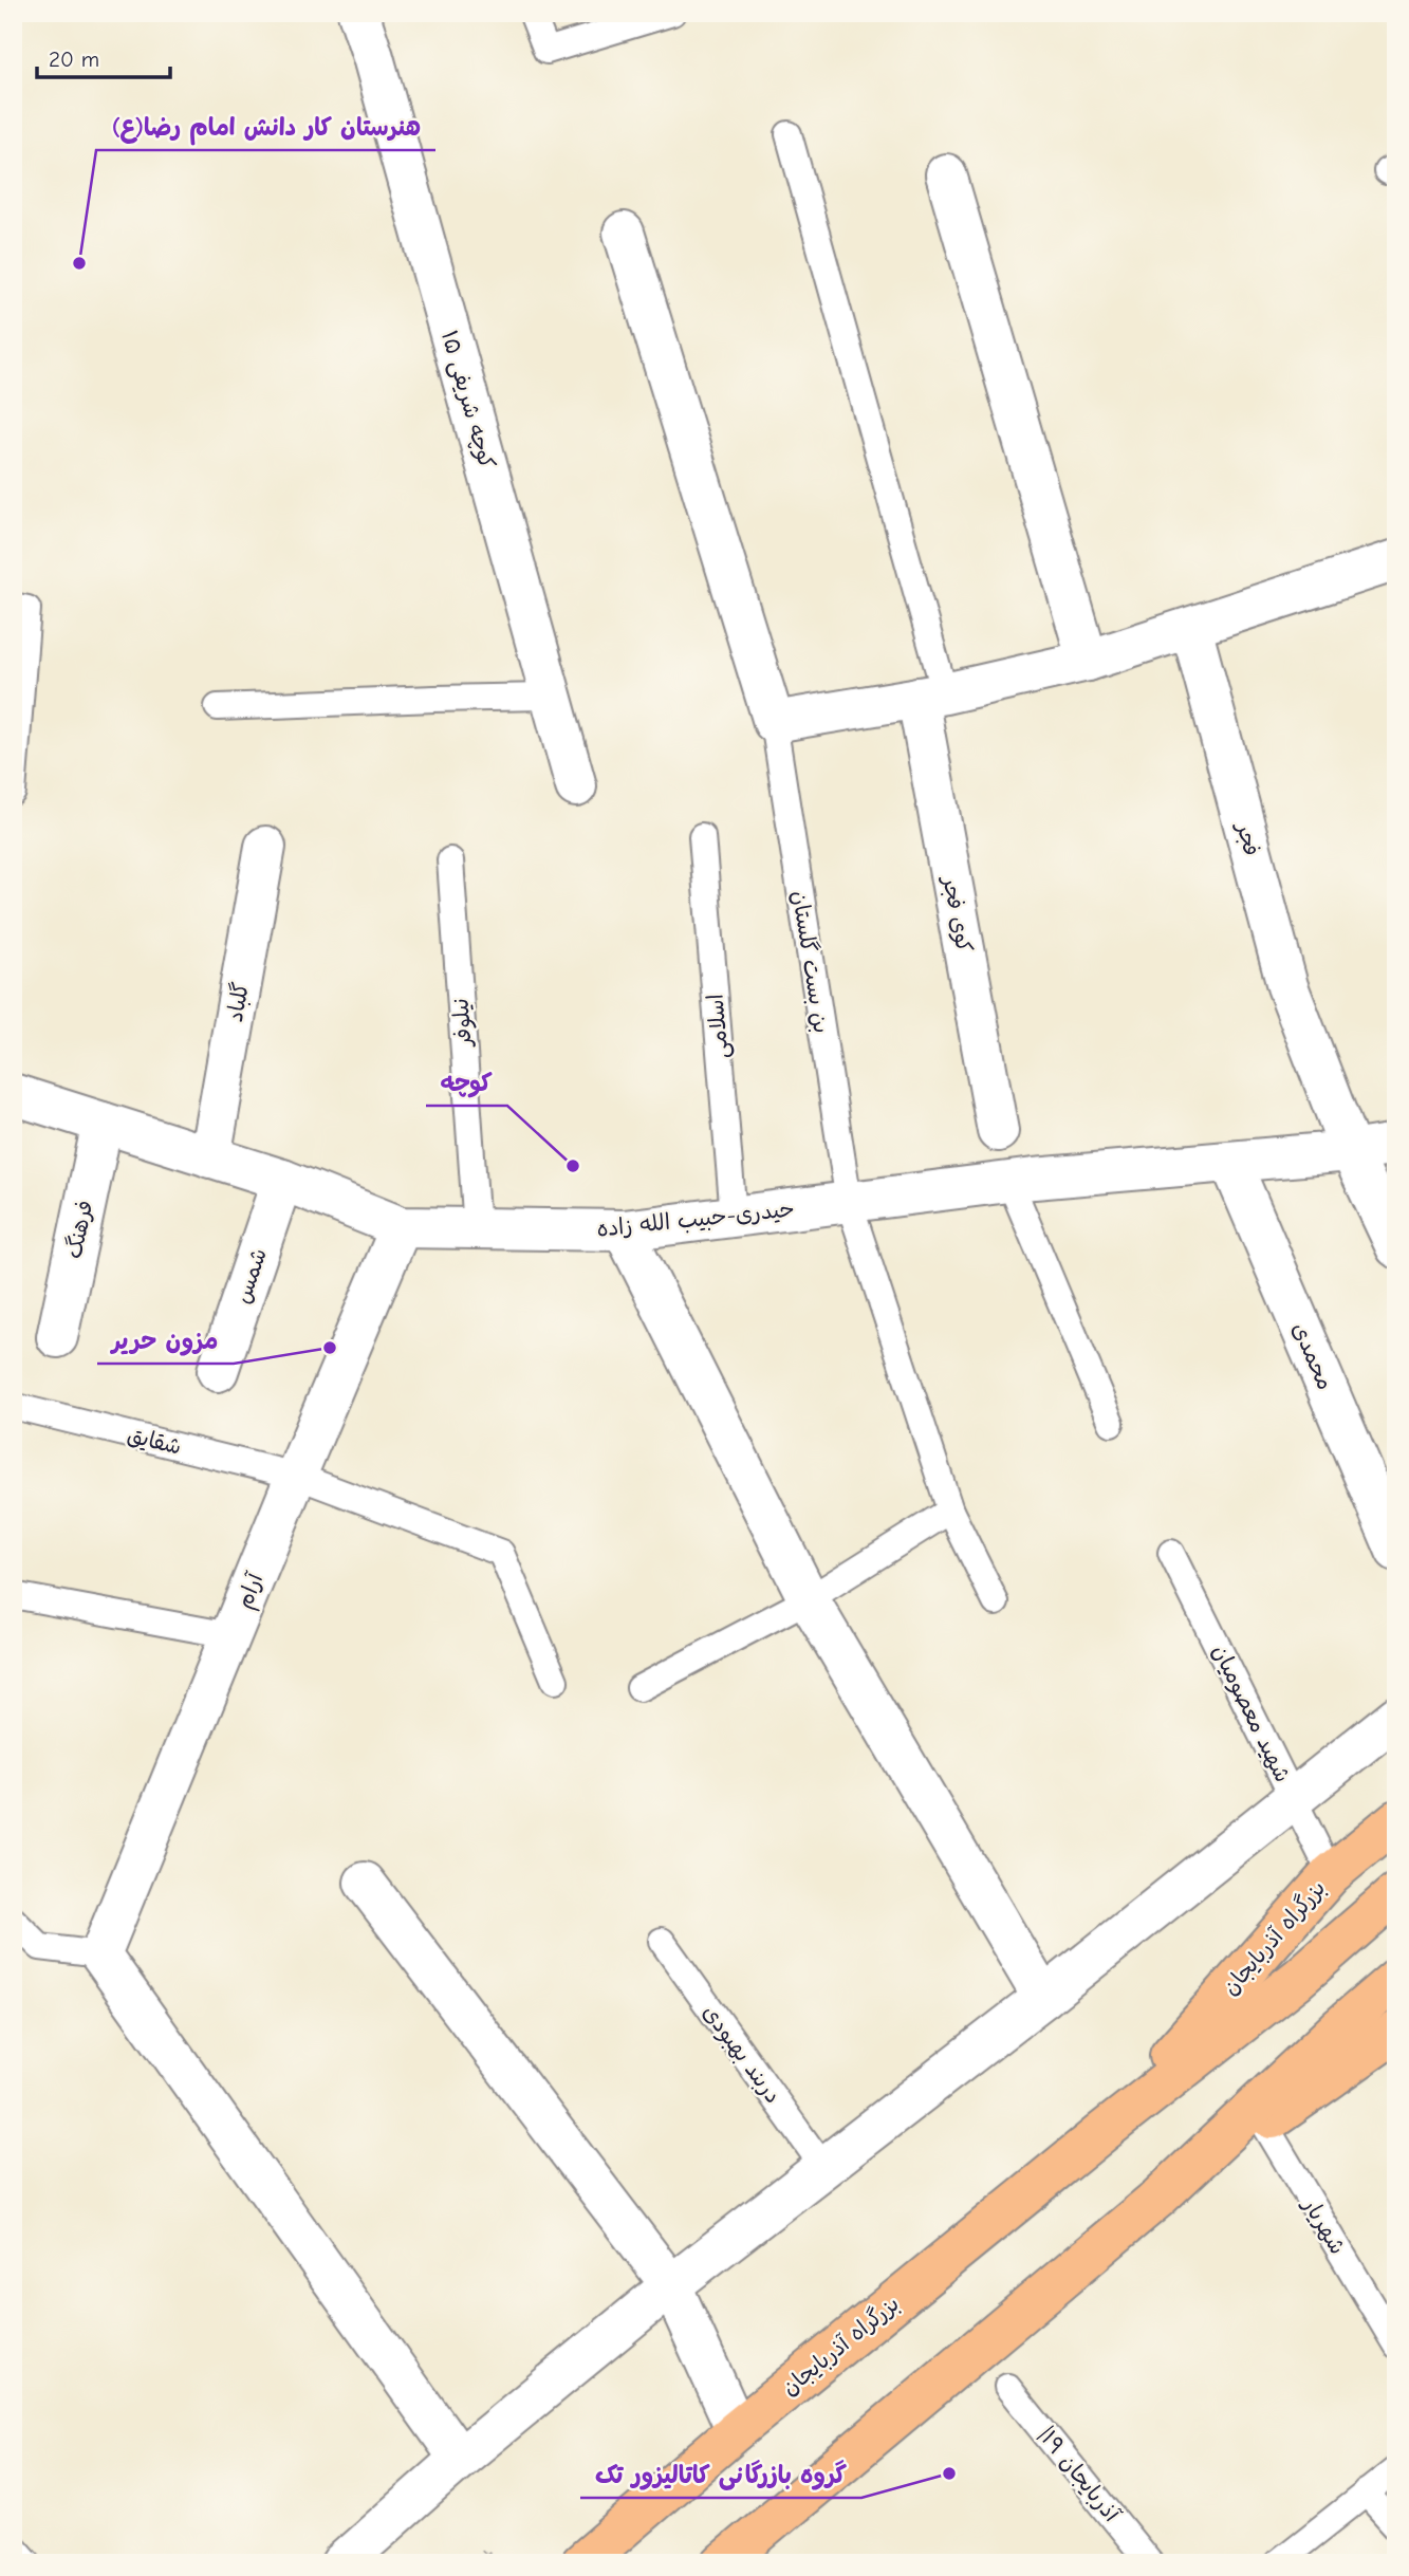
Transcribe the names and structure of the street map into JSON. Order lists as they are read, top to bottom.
{
  "streets": {
    "highway": ["بزرگراه آذربایجان"],
    "street": [
      "کوچه شریفی ۱۵",
      "فجر",
      "کوی فجر",
      "گلباد",
      "حیدری-حبیب الله زاده",
      "فرهنگ",
      "شمس",
      "محمدی",
      "آرام"
    ],
    "lane": [
      "بن بست گلستان",
      "نیلوفر",
      "اسلامی",
      "شقایق",
      "شهید معصومیان",
      "دربند بهبودی",
      "شهریار",
      "|آذربایجان ۱۹"
    ]
  },
  "crossings": [
    ["فجر", "حیدری-حبیب الله زاده"],
    ["بن بست گلستان", "حیدری-حبیب الله زاده"],
    ["گلباد", "حیدری-حبیب الله زاده"],
    ["نیلوفر", "حیدری-حبیب الله زاده"],
    ["اسلامی", "حیدری-حبیب الله زاده"],
    ["حیدری-حبیب الله زاده", "فرهنگ"],
    ["حیدری-حبیب الله زاده", "شمس"],
    ["حیدری-حبیب الله زاده", "محمدی"],
    ["حیدری-حبیب الله زاده", "آرام"],
    ["شقایق", "آرام"],
    ["شهید معصومیان", "بزرگراه آذربایجان"]
  ],
  "places": [
    "هنرستان کار دانش امام رضا(ع)",
    "کوچه",
    "مزون حریر",
    "گروه بازرگانی کاتالیزور تک"
  ],
  "scale_bar": "20 m"
}
